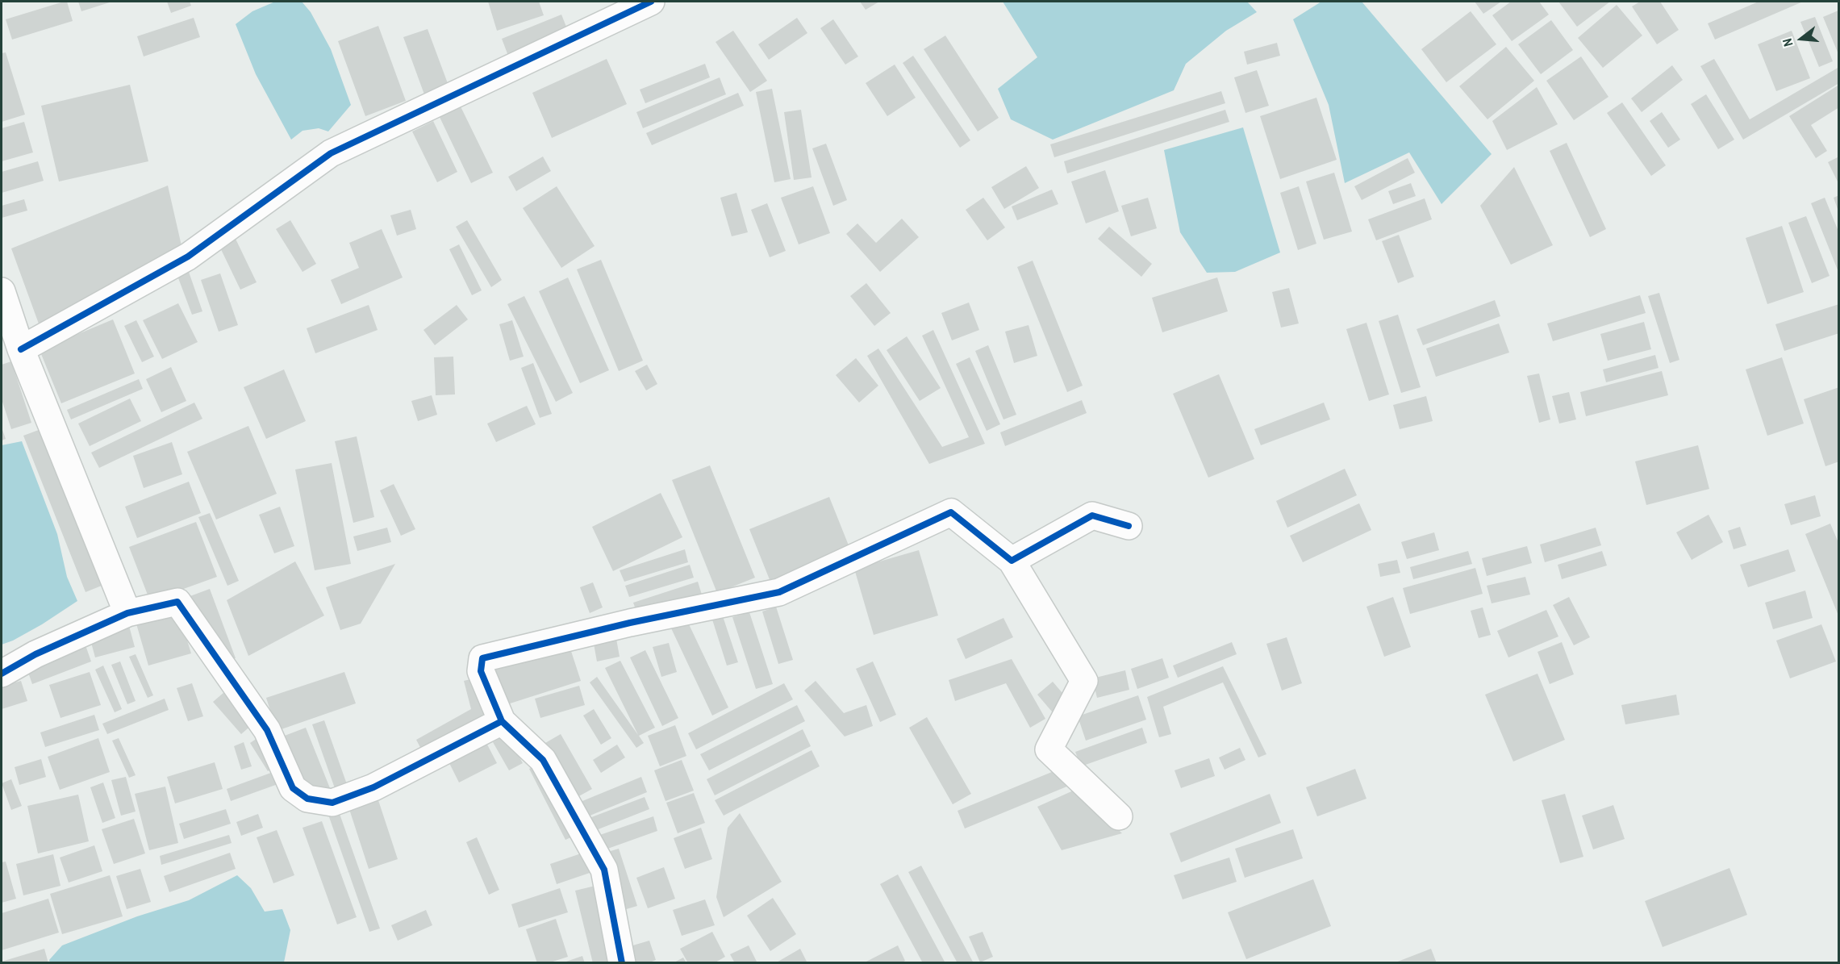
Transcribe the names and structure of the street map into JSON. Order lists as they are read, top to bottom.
{
  "north": "left"
}
